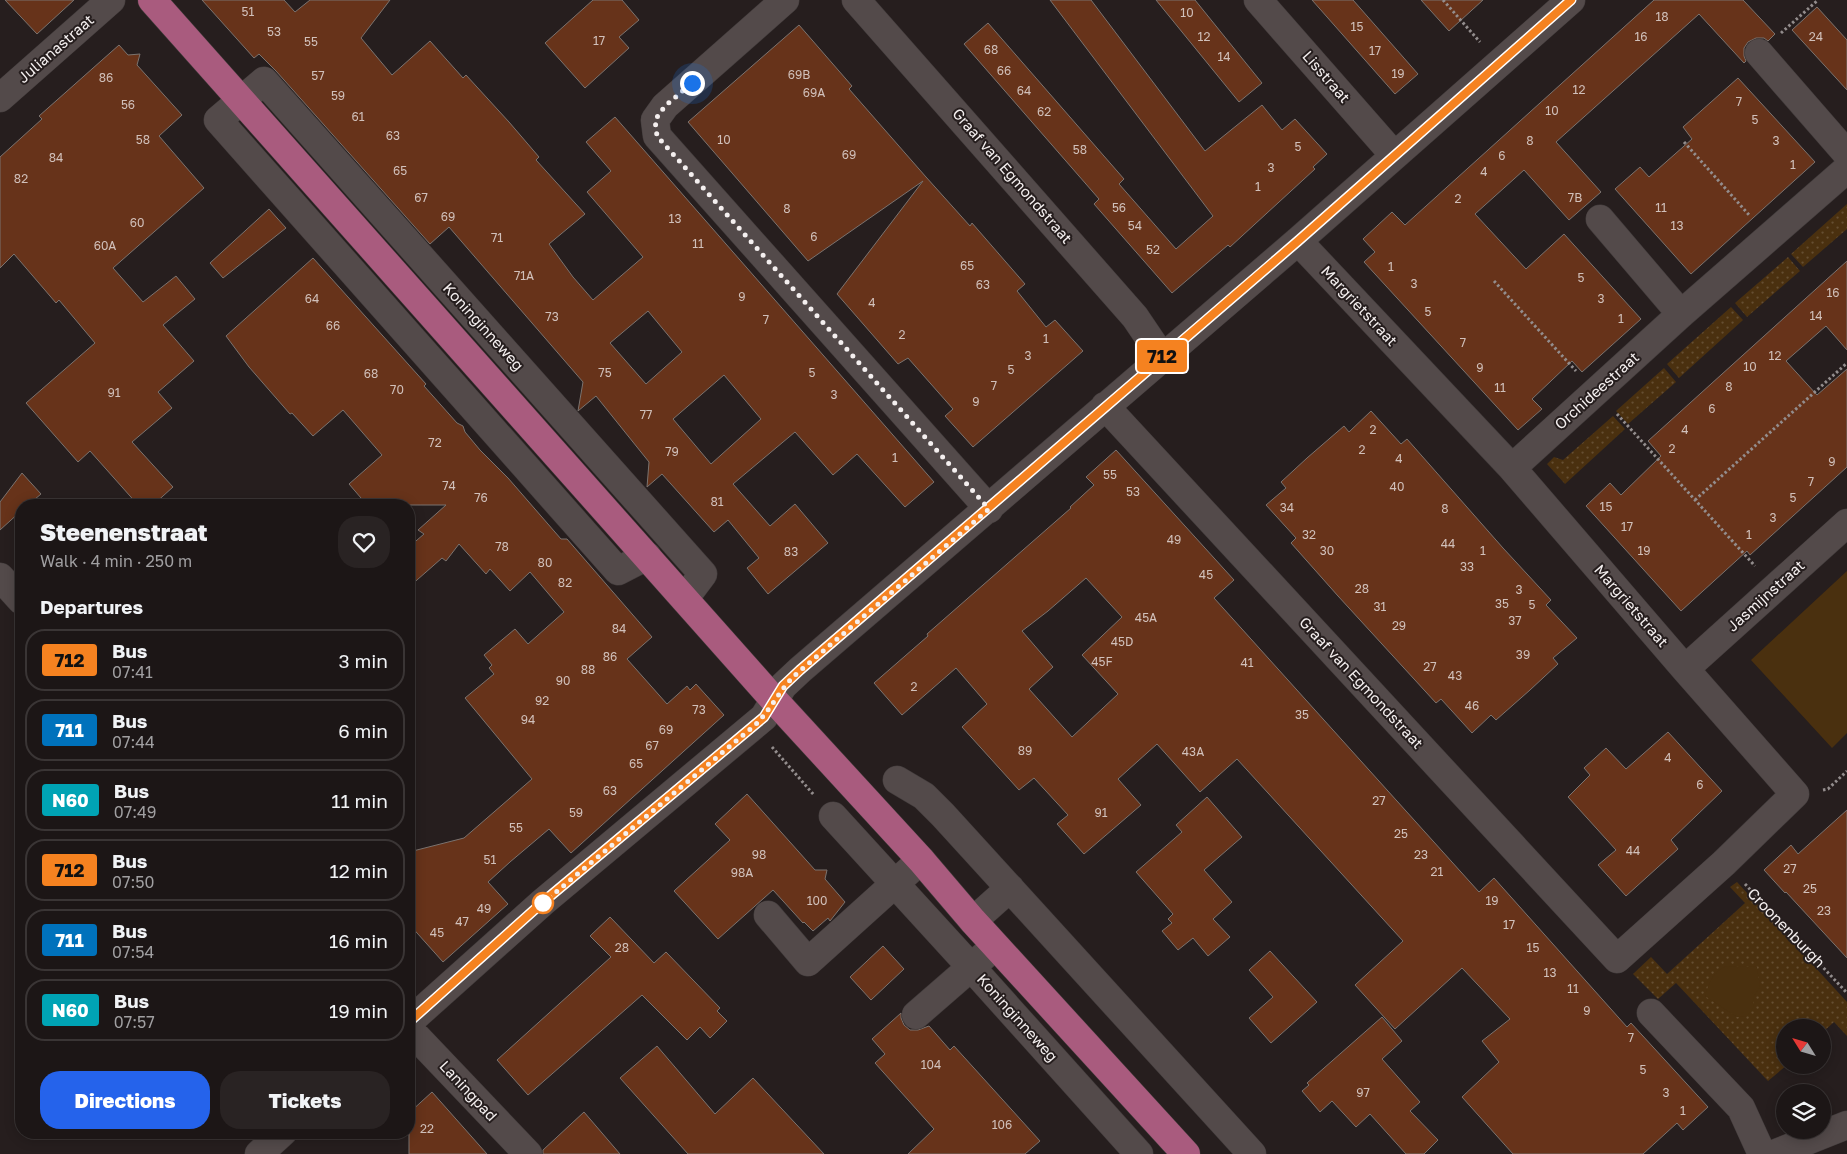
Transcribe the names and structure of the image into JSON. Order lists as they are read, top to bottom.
{
  "streets": {
    "main road": ["Koninginneweg"],
    "street": [
      "Julianastraat",
      "Lisstraat",
      "Graaf van Egmondstraat",
      "Margrietstraat",
      "Orchideestraat",
      "Jasmijnstraat",
      "Laningpad"
    ],
    "path": ["Croonenburgh"]
  },
  "crossings": [
    ["Graaf van Egmondstraat", "Margrietstraat"],
    ["Margrietstraat", "Orchideestraat"],
    ["Margrietstraat", "Jasmijnstraat"],
    ["Margrietstraat", "Croonenburgh"]
  ],
  "lines": ["bus line 712"],
  "house_numbers": [
    "51",
    "10",
    "18",
    "15",
    "53",
    "12",
    "16",
    "24",
    "17",
    "55",
    "68",
    "17",
    "14",
    "66",
    "19",
    "69B",
    "57",
    "86",
    "12",
    "64",
    "69A",
    "59",
    "7",
    "56",
    "10",
    "62",
    "61",
    "5",
    "63",
    "58",
    "10",
    "8",
    "3",
    "5",
    "58",
    "69",
    "6",
    "84",
    "1",
    "3",
    "65",
    "4",
    "82",
    "1",
    "67",
    "7B",
    "2",
    "56",
    "11",
    "8",
    "69",
    "13",
    "60",
    "54",
    "13",
    "6",
    "71",
    "11",
    "60A",
    "52",
    "65",
    "1",
    "71A",
    "5",
    "3",
    "63",
    "16",
    "9",
    "64",
    "3",
    "4",
    "5",
    "14",
    "73",
    "1",
    "7",
    "66",
    "2",
    "1",
    "7",
    "3",
    "12",
    "10",
    "9",
    "5",
    "75",
    "5",
    "68",
    "7",
    "8",
    "11",
    "70",
    "91",
    "3",
    "9",
    "6",
    "77",
    "2",
    "4",
    "72",
    "2",
    "2",
    "79",
    "1",
    "4",
    "9",
    "55",
    "7",
    "74",
    "40",
    "53",
    "76",
    "5",
    "81",
    "15",
    "34",
    "8",
    "3",
    "17",
    "32",
    "1",
    "49",
    "44",
    "78",
    "30",
    "1",
    "19",
    "83",
    "80",
    "33",
    "45",
    "82",
    "28",
    "3",
    "35",
    "5",
    "31",
    "45A",
    "37",
    "29",
    "84",
    "45D",
    "39",
    "86",
    "45F",
    "41",
    "27",
    "88",
    "43",
    "90",
    "2",
    "92",
    "46",
    "73",
    "35",
    "94",
    "69",
    "67",
    "89",
    "43A",
    "4",
    "65",
    "6",
    "63",
    "27",
    "59",
    "91",
    "55",
    "25",
    "44",
    "98",
    "23",
    "51",
    "27",
    "21",
    "98A",
    "25",
    "100",
    "19",
    "49",
    "23",
    "47",
    "17",
    "45",
    "28",
    "15",
    "13",
    "11",
    "9",
    "7",
    "104",
    "5",
    "97",
    "3",
    "1",
    "106",
    "22"
  ],
  "north": "top left",
  "page": {
    "on_map": "712",
    "heading": [
      ["Steenenstraat", "Walk · 4 min · 250 m"],
      "Departures"
    ],
    "list": [
      {
        "mark": "712",
        "name": "Bus",
        "note": "07:41",
        "value": "3 min"
      },
      {
        "mark": "711",
        "name": "Bus",
        "note": "07:44",
        "value": "6 min"
      },
      {
        "mark": "N60",
        "name": "Bus",
        "note": "07:49",
        "value": "11 min"
      },
      {
        "mark": "712",
        "name": "Bus",
        "note": "07:50",
        "value": "12 min"
      },
      {
        "mark": "711",
        "name": "Bus",
        "note": "07:54",
        "value": "16 min"
      },
      {
        "mark": "N60",
        "name": "Bus",
        "note": "07:57",
        "value": "19 min"
      }
    ],
    "buttons": ["Directions", "Tickets"]
  }
}
